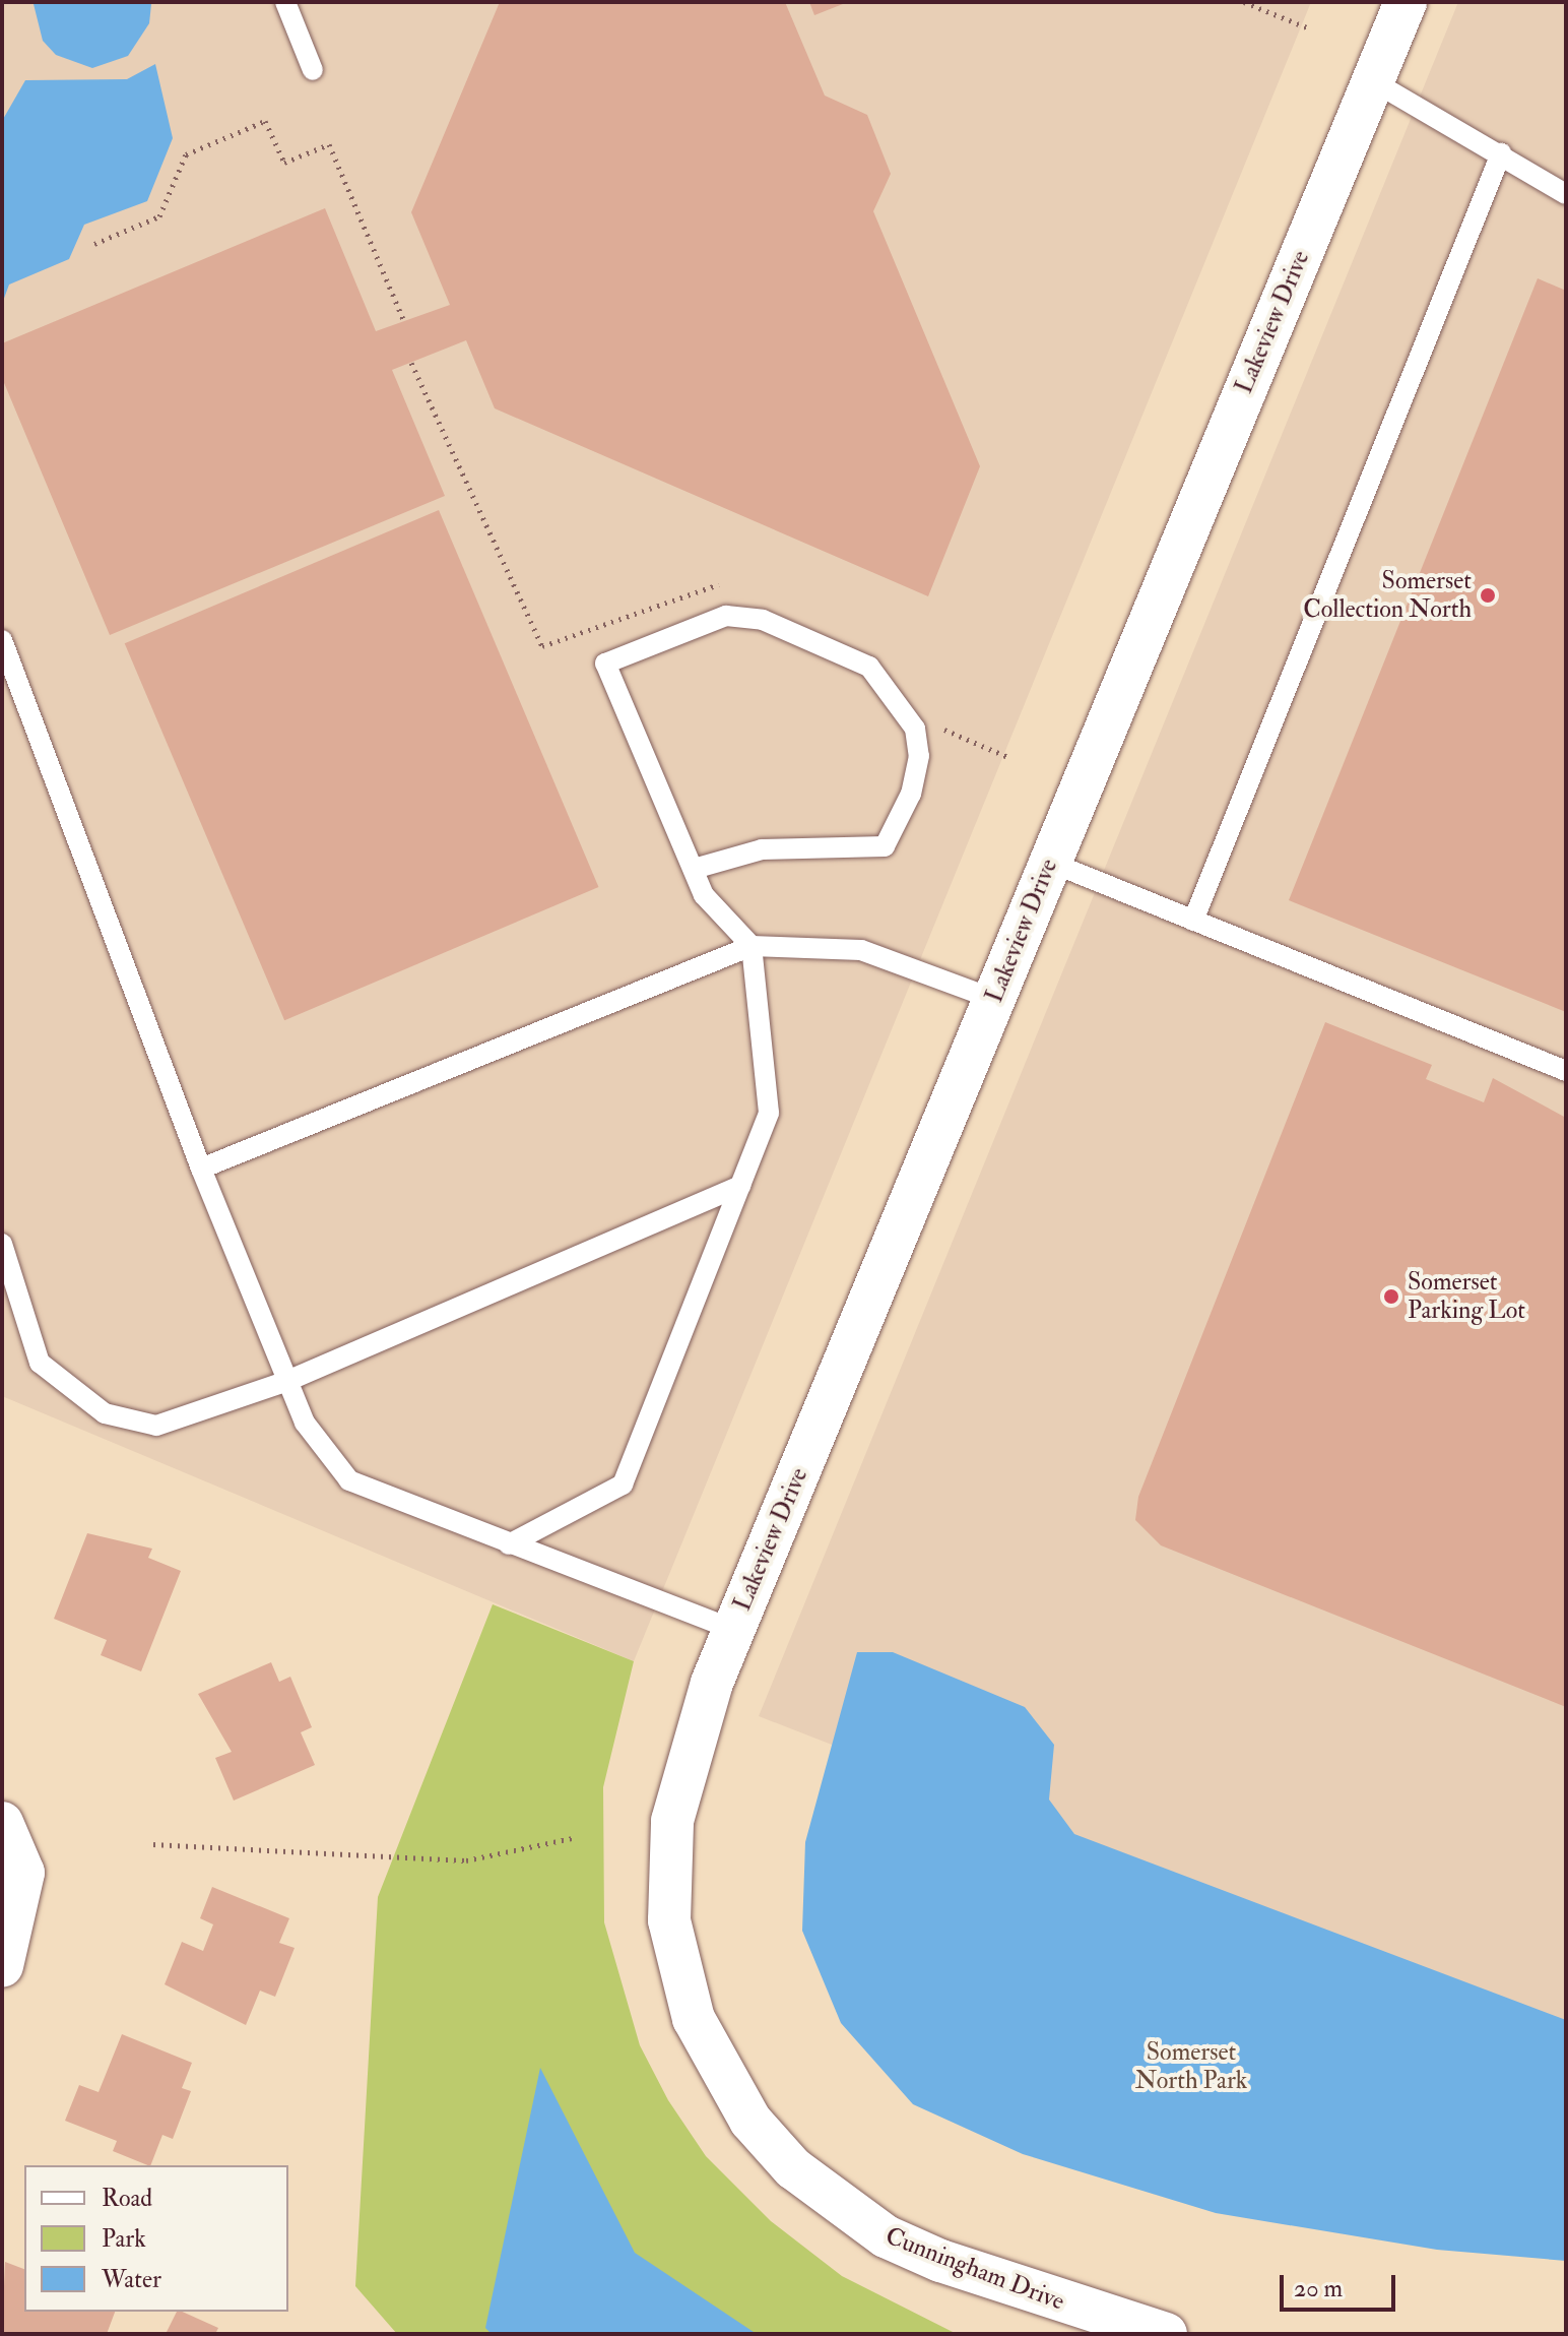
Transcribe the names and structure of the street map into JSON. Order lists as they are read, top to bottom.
{
  "streets": {
    "street": ["Lakeview Drive", "Cunningham Drive"]
  },
  "crossings": [
    ["Lakeview Drive", "Cunningham Drive"]
  ],
  "parks": ["Somerset North Park"],
  "places": ["Somerset Collection North", "Somerset Parking Lot"],
  "legend": ["Road", "Park", "Water"],
  "scale_bar": "20 m"
}
